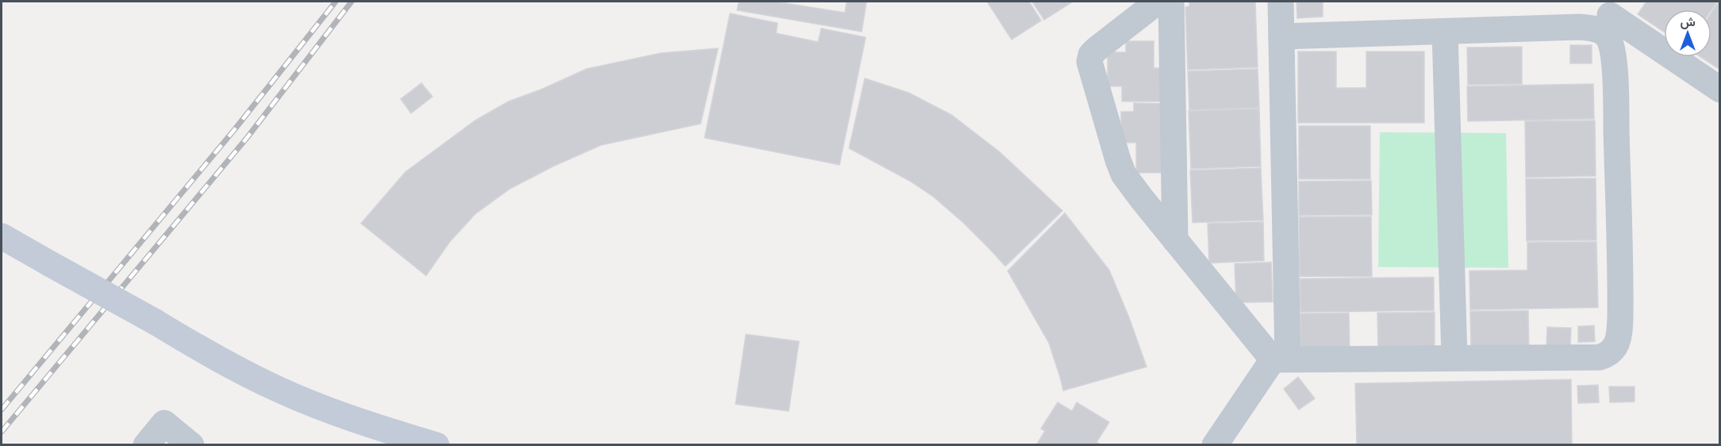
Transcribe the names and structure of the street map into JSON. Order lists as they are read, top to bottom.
{
  "north": "top"
}
